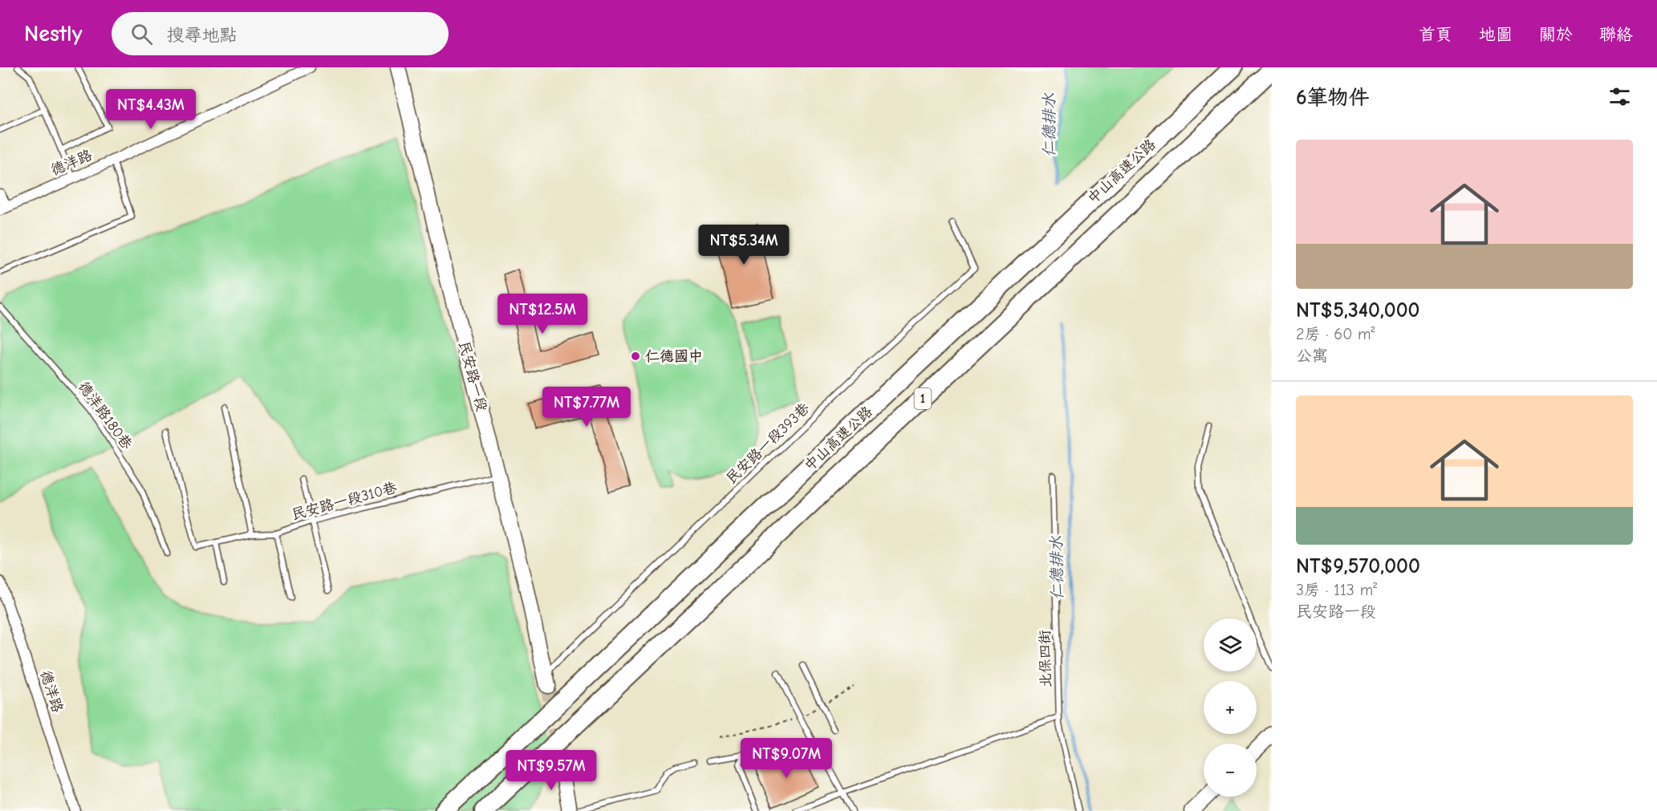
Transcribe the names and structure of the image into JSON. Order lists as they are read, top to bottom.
{
  "streets": {
    "highway": ["中山高速公路", "1"],
    "street": ["德洋路", "民安路一段"],
    "lane": [
      "德洋路180巷",
      "民安路一段393巷",
      "民安路一段310巷",
      "北保四街"
    ]
  },
  "crossings": [
    ["民安路一段", "民安路一段393巷"],
    ["民安路一段", "民安路一段310巷"]
  ],
  "water": ["仁德排水"],
  "places": ["仁德國中"],
  "page": {
    "header": "Nestly",
    "search": "搜尋地點",
    "nav": [
      "首頁",
      "地圖",
      "關於",
      "聯絡"
    ],
    "heading": "6筆物件",
    "price": [
      "NT$4.43M",
      "NT$5.34M",
      "NT$12.5M",
      "NT$7.77M",
      "NT$9.07M",
      "NT$9.57M"
    ],
    "list": [
      {
        "name": "NT$5,340,000",
        "note": "2房 · 60 m² · 公寓"
      },
      {
        "name": "NT$9,570,000",
        "note": "3房 · 113 m² · 民安路一段"
      }
    ],
    "map_buttons": ["+", "−"]
  }
}
